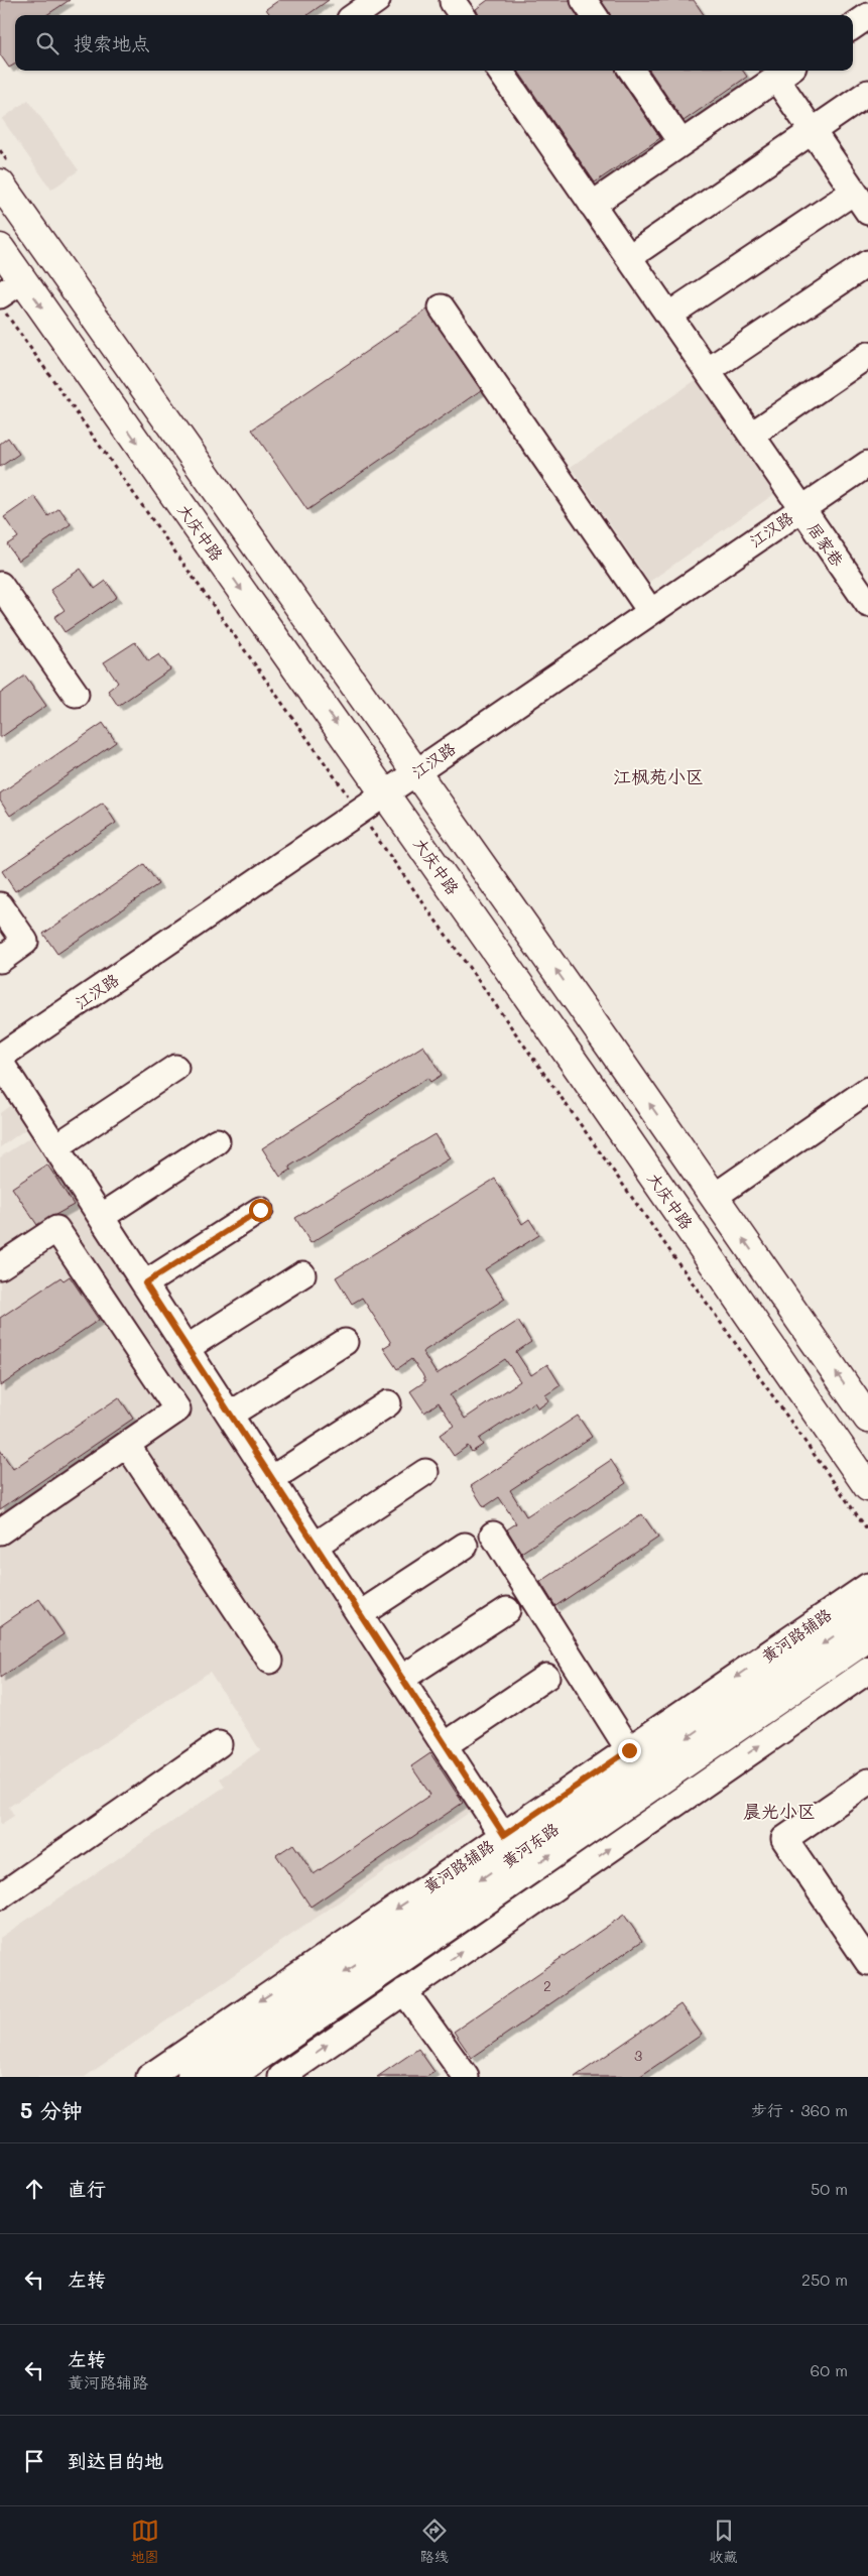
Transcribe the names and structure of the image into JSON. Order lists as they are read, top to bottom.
{
  "streets": {
    "main road": ["大庆中路", "黄河东路"],
    "street": ["江汉路", "居家巷", "黄河路辅路"]
  },
  "crossings": [
    ["江汉路", "大庆中路"],
    ["江汉路", "居家巷"]
  ],
  "districts": ["江枫苑小区", "晨光小区"],
  "house_numbers": ["2", "3"],
  "page": {
    "search": "搜索地点",
    "heading": ["5 分钟", "步行 · 360 m"],
    "list": [
      ["直行", "50 m"],
      ["左转", "250 m"],
      ["左转", "黄河路辅路", "60 m"],
      "到达目的地"
    ],
    "nav": ["地图", "路线", "收藏"]
  }
}
